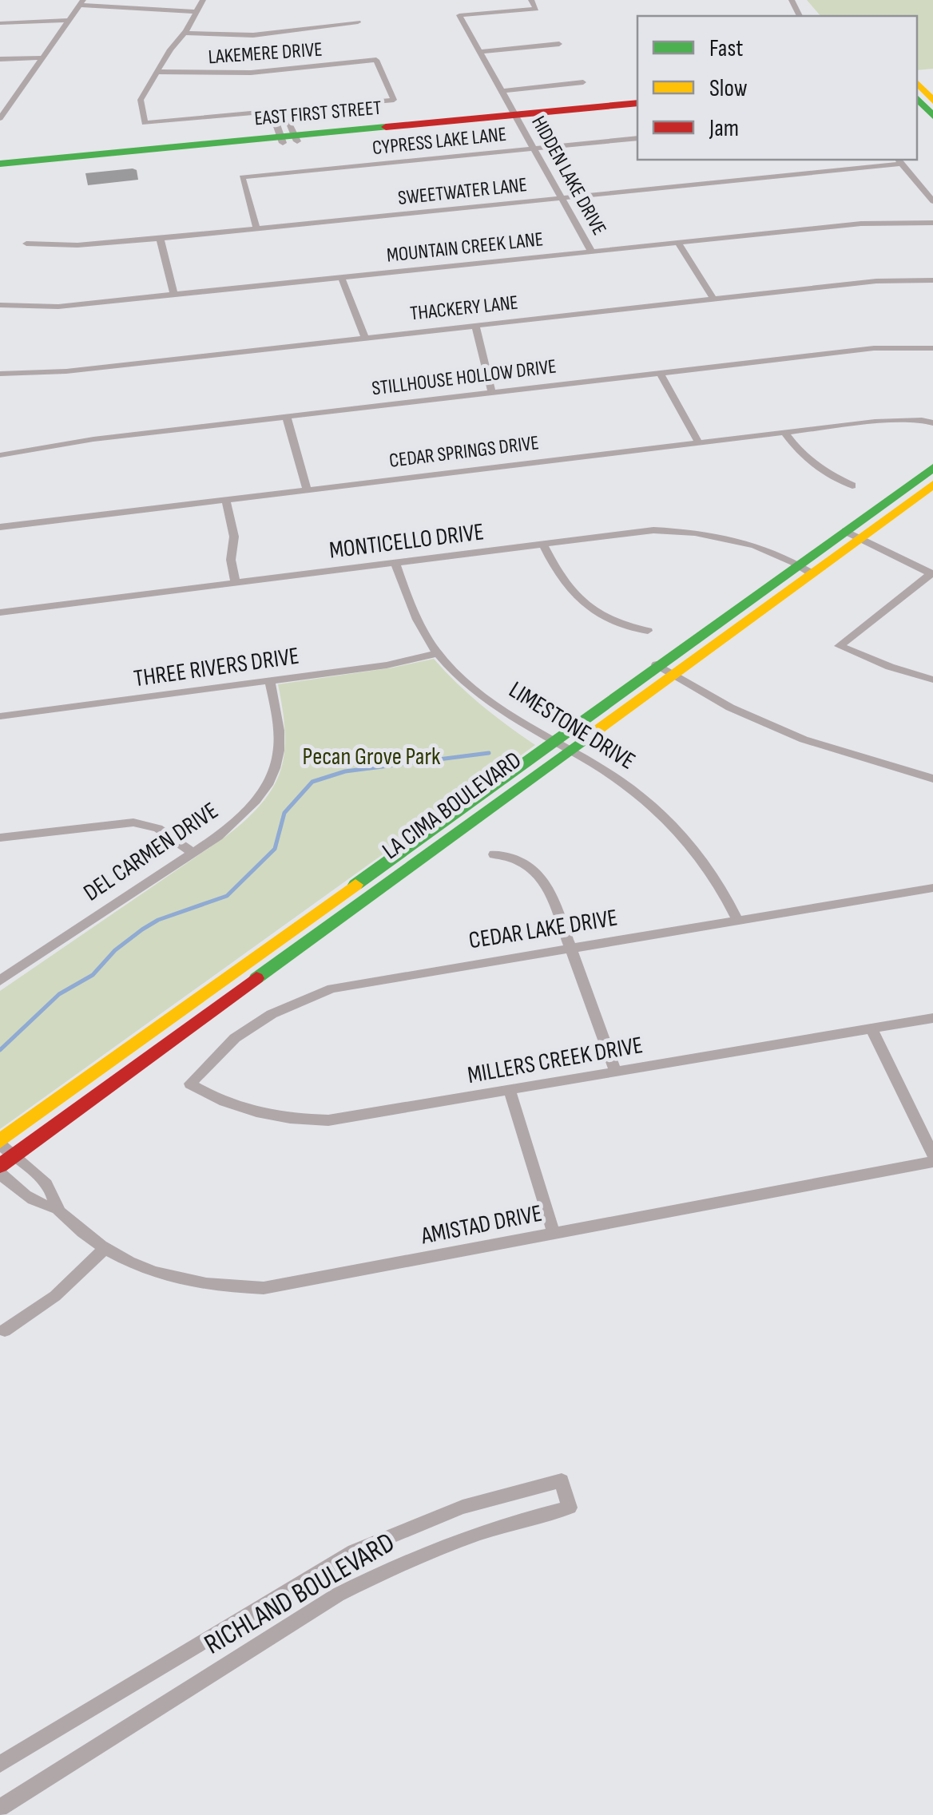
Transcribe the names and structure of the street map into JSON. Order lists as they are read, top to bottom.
{
  "streets": {
    "street": [
      "LAKEMERE DRIVE",
      "EAST FIRST STREET",
      "CYPRESS LAKE LANE",
      "HIDDEN LAKE DRIVE",
      "SWEETWATER LANE",
      "MOUNTAIN CREEK LANE",
      "THACKERY LANE",
      "STILLHOUSE HOLLOW DRIVE",
      "CEDAR SPRINGS DRIVE",
      "MONTICELLO DRIVE",
      "THREE RIVERS DRIVE",
      "LIMESTONE DRIVE",
      "LA CIMA BOULEVARD",
      "DEL CARMEN DRIVE",
      "CEDAR LAKE DRIVE",
      "MILLERS CREEK DRIVE",
      "AMISTAD DRIVE",
      "RICHLAND BOULEVARD"
    ]
  },
  "crossings": [
    ["EAST FIRST STREET", "HIDDEN LAKE DRIVE"],
    ["CYPRESS LAKE LANE", "HIDDEN LAKE DRIVE"],
    ["CYPRESS LAKE LANE", "SWEETWATER LANE"],
    ["HIDDEN LAKE DRIVE", "SWEETWATER LANE"],
    ["HIDDEN LAKE DRIVE", "MOUNTAIN CREEK LANE"],
    ["MONTICELLO DRIVE", "LIMESTONE DRIVE"],
    ["MONTICELLO DRIVE", "LA CIMA BOULEVARD"],
    ["THREE RIVERS DRIVE", "LIMESTONE DRIVE"],
    ["THREE RIVERS DRIVE", "DEL CARMEN DRIVE"],
    ["LIMESTONE DRIVE", "LA CIMA BOULEVARD"],
    ["LIMESTONE DRIVE", "CEDAR LAKE DRIVE"],
    ["LA CIMA BOULEVARD", "AMISTAD DRIVE"],
    ["CEDAR LAKE DRIVE", "MILLERS CREEK DRIVE"]
  ],
  "parks": ["Pecan Grove Park"],
  "legend": ["Fast", "Slow", "Jam"]
}
